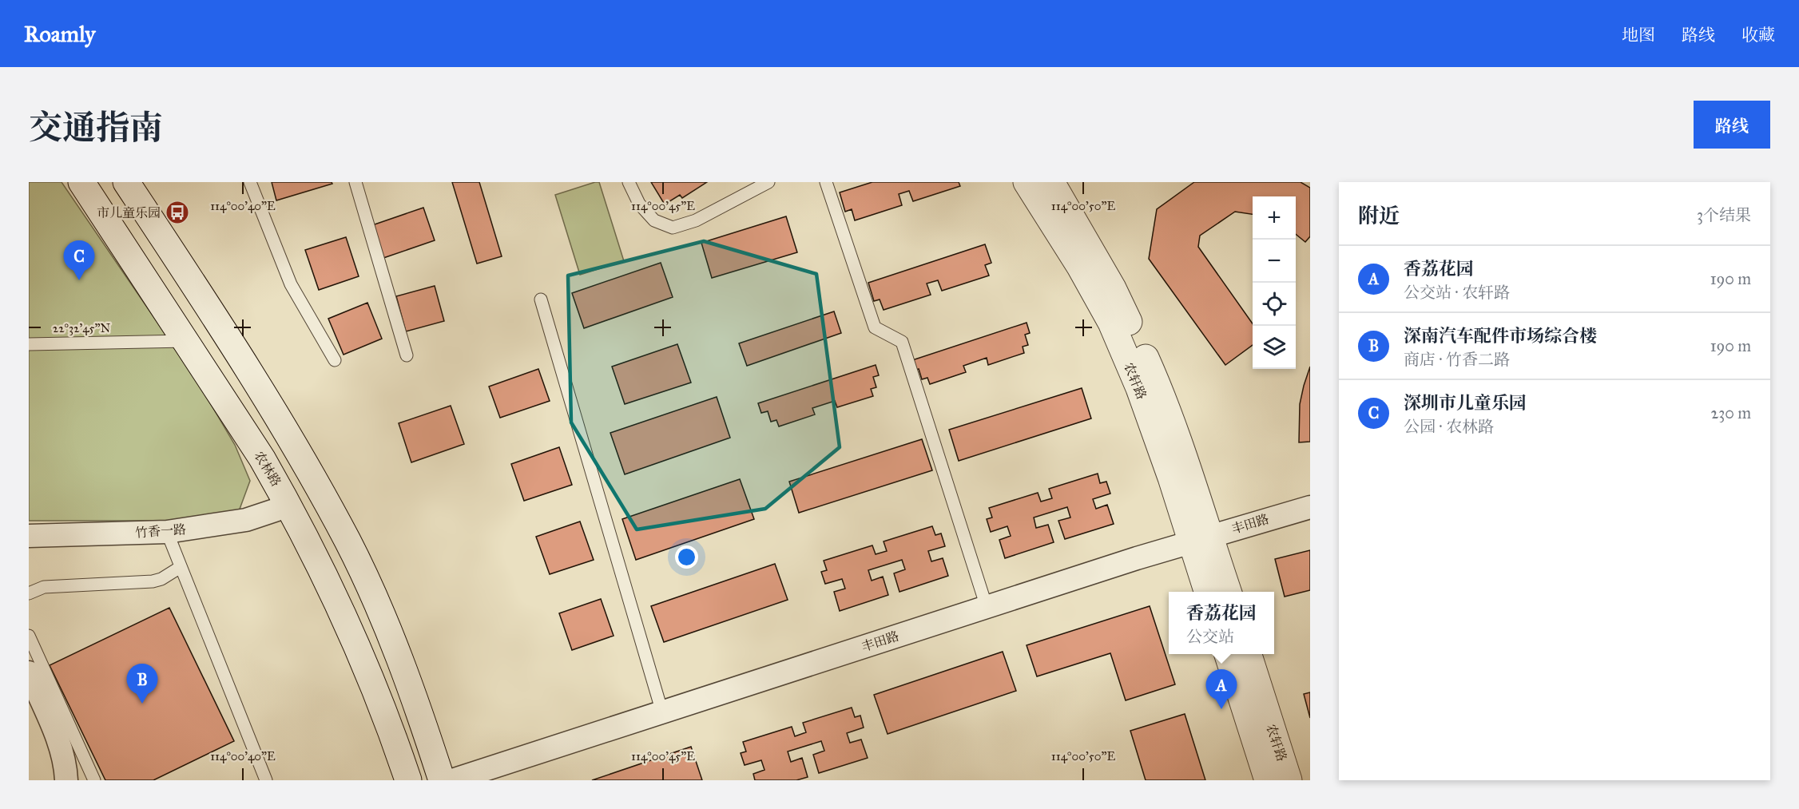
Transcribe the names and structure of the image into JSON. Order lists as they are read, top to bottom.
{
  "streets": {
    "main road": ["农轩路", "农林路"],
    "street": ["丰田路", "竹香一路"]
  },
  "crossings": [
    ["农轩路", "丰田路"],
    ["农林路", "竹香一路"]
  ],
  "places": {
    "bus stop": ["市儿童乐园"]
  },
  "page": {
    "header": "Roamly",
    "nav": ["地图", "路线", "收藏"],
    "title": "交通指南",
    "buttons": "路线",
    "heading": ["附近", "3个结果"],
    "map_buttons": ["+", "−"],
    "pins": ["C", "B", "A"],
    "list": [
      {
        "mark": "A",
        "name": "香荔花园",
        "note": "公交站 · 农轩路",
        "value": "190 m"
      },
      {
        "mark": "B",
        "name": "深南汽车配件市场综合楼",
        "note": "商店 · 竹香二路",
        "value": "190 m"
      },
      {
        "mark": "C",
        "name": "深圳市儿童乐园",
        "note": "公园 · 农林路",
        "value": "230 m"
      }
    ],
    "popup": ["香荔花园", "公交站"]
  },
  "coordinates": [
    "114°00'40\"E",
    "114°00'45\"E",
    "114°00'50\"E",
    "22°32'45\"N"
  ]
}
